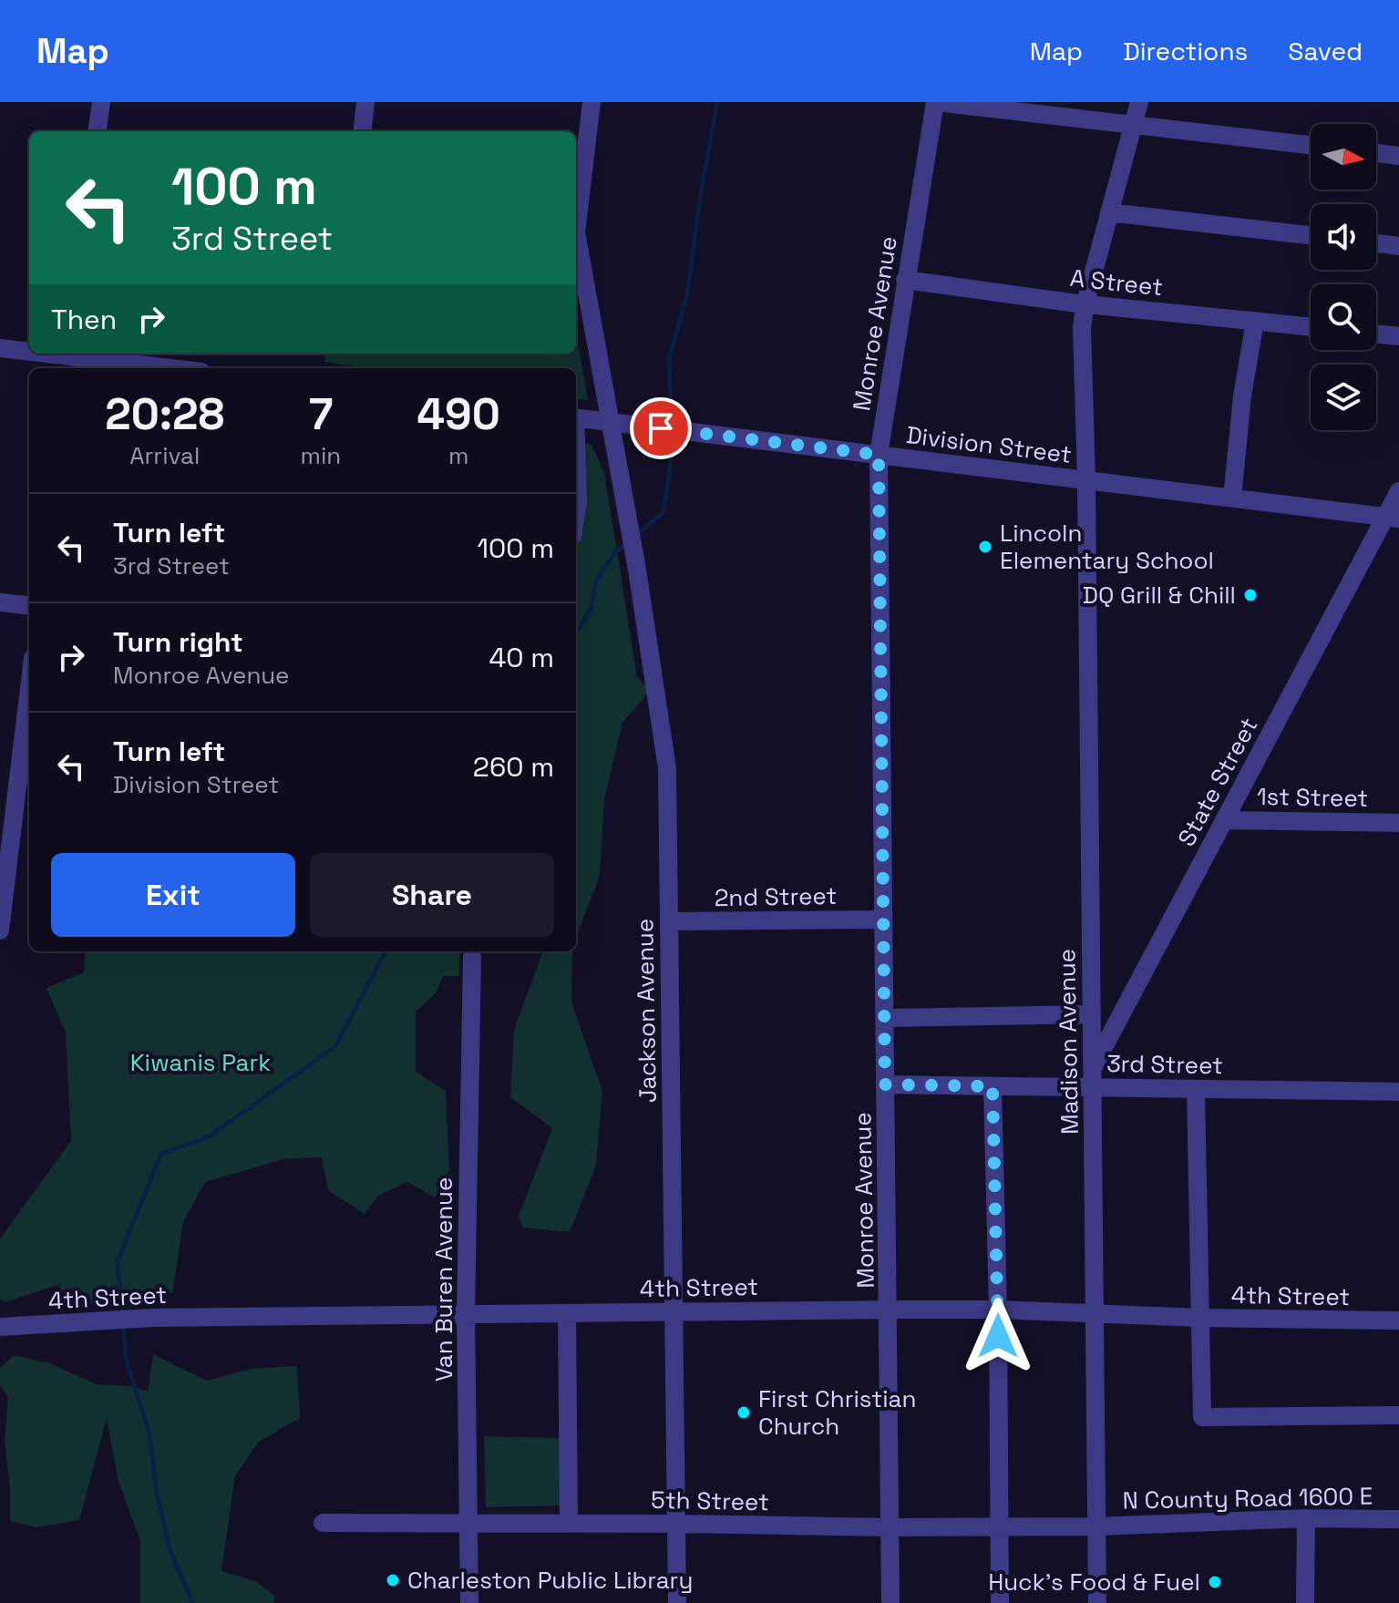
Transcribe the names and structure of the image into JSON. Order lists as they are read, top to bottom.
{
  "streets": {
    "street": [
      "A Street",
      "Monroe Avenue",
      "Division Street",
      "State Street",
      "1st Street",
      "2nd Street",
      "Jackson Avenue",
      "Madison Avenue",
      "3rd Street",
      "Van Buren Avenue",
      "4th Street",
      "N County Road 1600 E",
      "5th Street"
    ]
  },
  "crossings": [
    ["A Street", "Monroe Avenue"],
    ["A Street", "Madison Avenue"],
    ["Monroe Avenue", "Division Street"],
    ["Monroe Avenue", "2nd Street"],
    ["Monroe Avenue", "3rd Street"],
    ["Monroe Avenue", "4th Street"],
    ["Monroe Avenue", "5th Street"],
    ["Division Street", "State Street"],
    ["Division Street", "Jackson Avenue"],
    ["Division Street", "Madison Avenue"],
    ["State Street", "1st Street"],
    ["State Street", "Madison Avenue"],
    ["State Street", "3rd Street"],
    ["2nd Street", "Jackson Avenue"],
    ["Jackson Avenue", "4th Street"],
    ["Jackson Avenue", "5th Street"],
    ["Madison Avenue", "3rd Street"],
    ["Madison Avenue", "4th Street"],
    ["Madison Avenue", "N County Road 1600 E"],
    ["Madison Avenue", "5th Street"],
    ["Van Buren Avenue", "4th Street"],
    ["Van Buren Avenue", "5th Street"],
    ["N County Road 1600 E", "5th Street"]
  ],
  "parks": ["Kiwanis Park"],
  "places": [
    "Lincoln Elementary School",
    "DQ Grill & Chill",
    "First Christian Church",
    "Charleston Public Library",
    "Huck's Food & Fuel"
  ],
  "north": "right",
  "page": {
    "header": "Map",
    "nav": ["Map", "Directions", "Saved"],
    "turn": ["100 m", "3rd Street"],
    "then": "Then",
    "eta": [
      "20:28",
      "Arrival",
      "7",
      "min",
      "490",
      "m"
    ],
    "list": [
      {
        "name": "Turn left",
        "note": "3rd Street",
        "value": "100 m"
      },
      {
        "name": "Turn right",
        "note": "Monroe Avenue",
        "value": "40 m"
      },
      {
        "name": "Turn left",
        "note": "Division Street",
        "value": "260 m"
      }
    ],
    "buttons": ["Exit", "Share"]
  }
}
